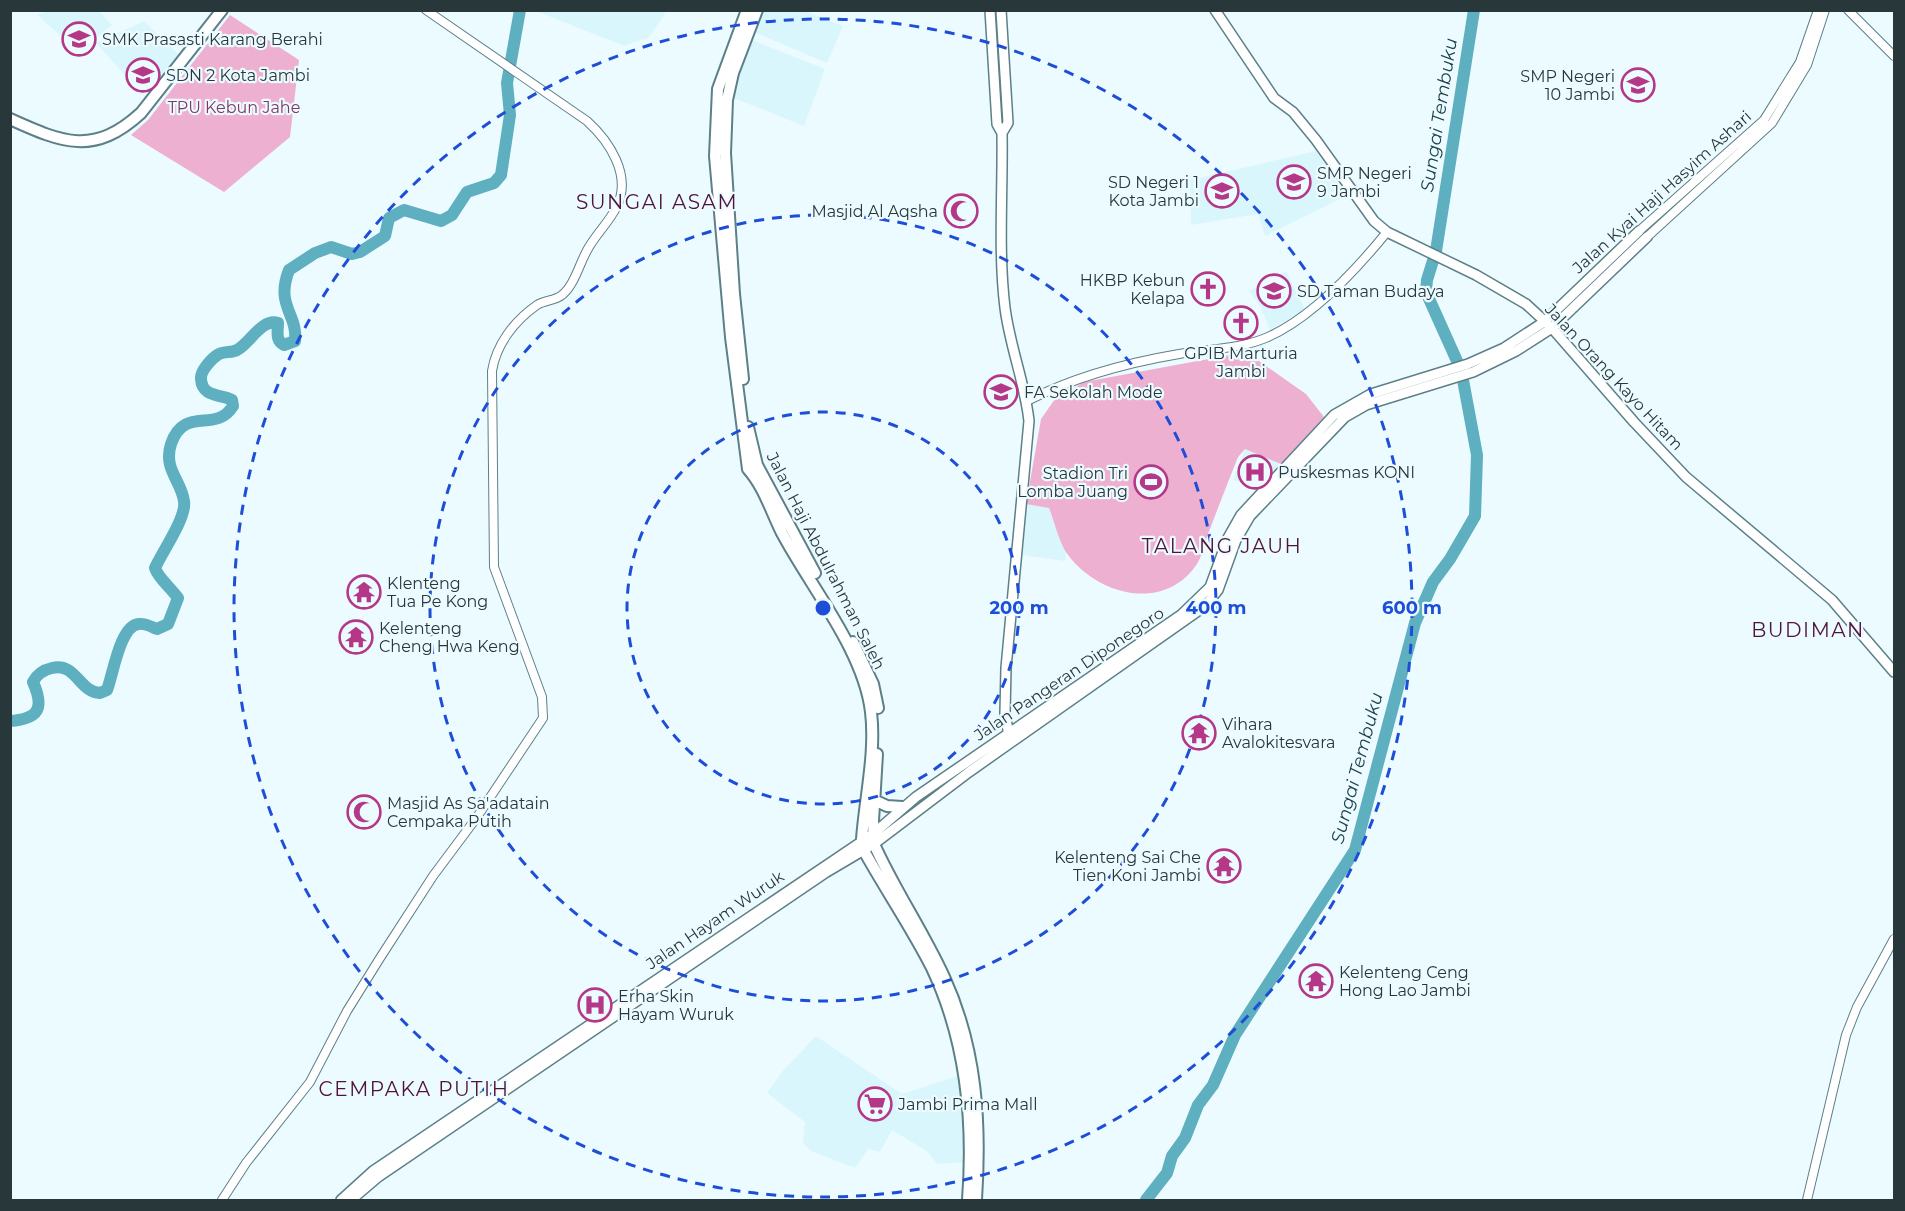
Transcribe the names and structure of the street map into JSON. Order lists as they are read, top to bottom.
{
  "streets": {
    "highway": ["Jalan Haji Abdulrahman Saleh"],
    "main road": [
      "Jalan Kyai Haji Hasyim Ashari",
      "Jalan Orang Kayo Hitam",
      "Jalan Pangeran Diponegoro",
      "Jalan Hayam Wuruk"
    ]
  },
  "crossings": [
    ["Jalan Kyai Haji Hasyim Ashari", "Jalan Orang Kayo Hitam"],
    ["Jalan Kyai Haji Hasyim Ashari", "Jalan Pangeran Diponegoro"],
    ["Jalan Orang Kayo Hitam", "Jalan Pangeran Diponegoro"],
    ["Jalan Haji Abdulrahman Saleh", "Jalan Pangeran Diponegoro"],
    ["Jalan Haji Abdulrahman Saleh", "Jalan Hayam Wuruk"]
  ],
  "districts": [
    "SUNGAI ASAM",
    "TALANG JAUH",
    "BUDIMAN",
    "CEMPAKA PUTIH"
  ],
  "water": ["Sungai Tembuku"],
  "parks": ["TPU Kebun Jahe"],
  "places": {
    "school or university": [
      "SMK Prasasti Karang Berahi",
      "SDN 2 Kota Jambi",
      "SMP Negeri 10 Jambi",
      "SMP Negeri 9 Jambi",
      "SD Negeri 1 Kota Jambi",
      "SD Taman Budaya",
      "FA Sekolah Mode"
    ],
    "mosque": ["Masjid Al Aqsha", "Masjid As Sa'adatain Cempaka Putih"],
    "church": ["HKBP Kebun Kelapa", "GPIB Marturia Jambi"],
    "hospital": ["Puskesmas KONI", "Erha Skin Hayam Wuruk"],
    "sports": ["Stadion Tri Lomba Juang"],
    "temple": [
      "Klenteng Tua Pe Kong",
      "Kelenteng Cheng Hwa Keng",
      "Vihara Avalokitesvara",
      "Kelenteng Sai Che Tien Koni Jambi",
      "Kelenteng Ceng Hong Lao Jambi"
    ],
    "supermarket": ["Jambi Prima Mall"]
  },
  "rings": ["200 m", "400 m", "600 m"]
}
